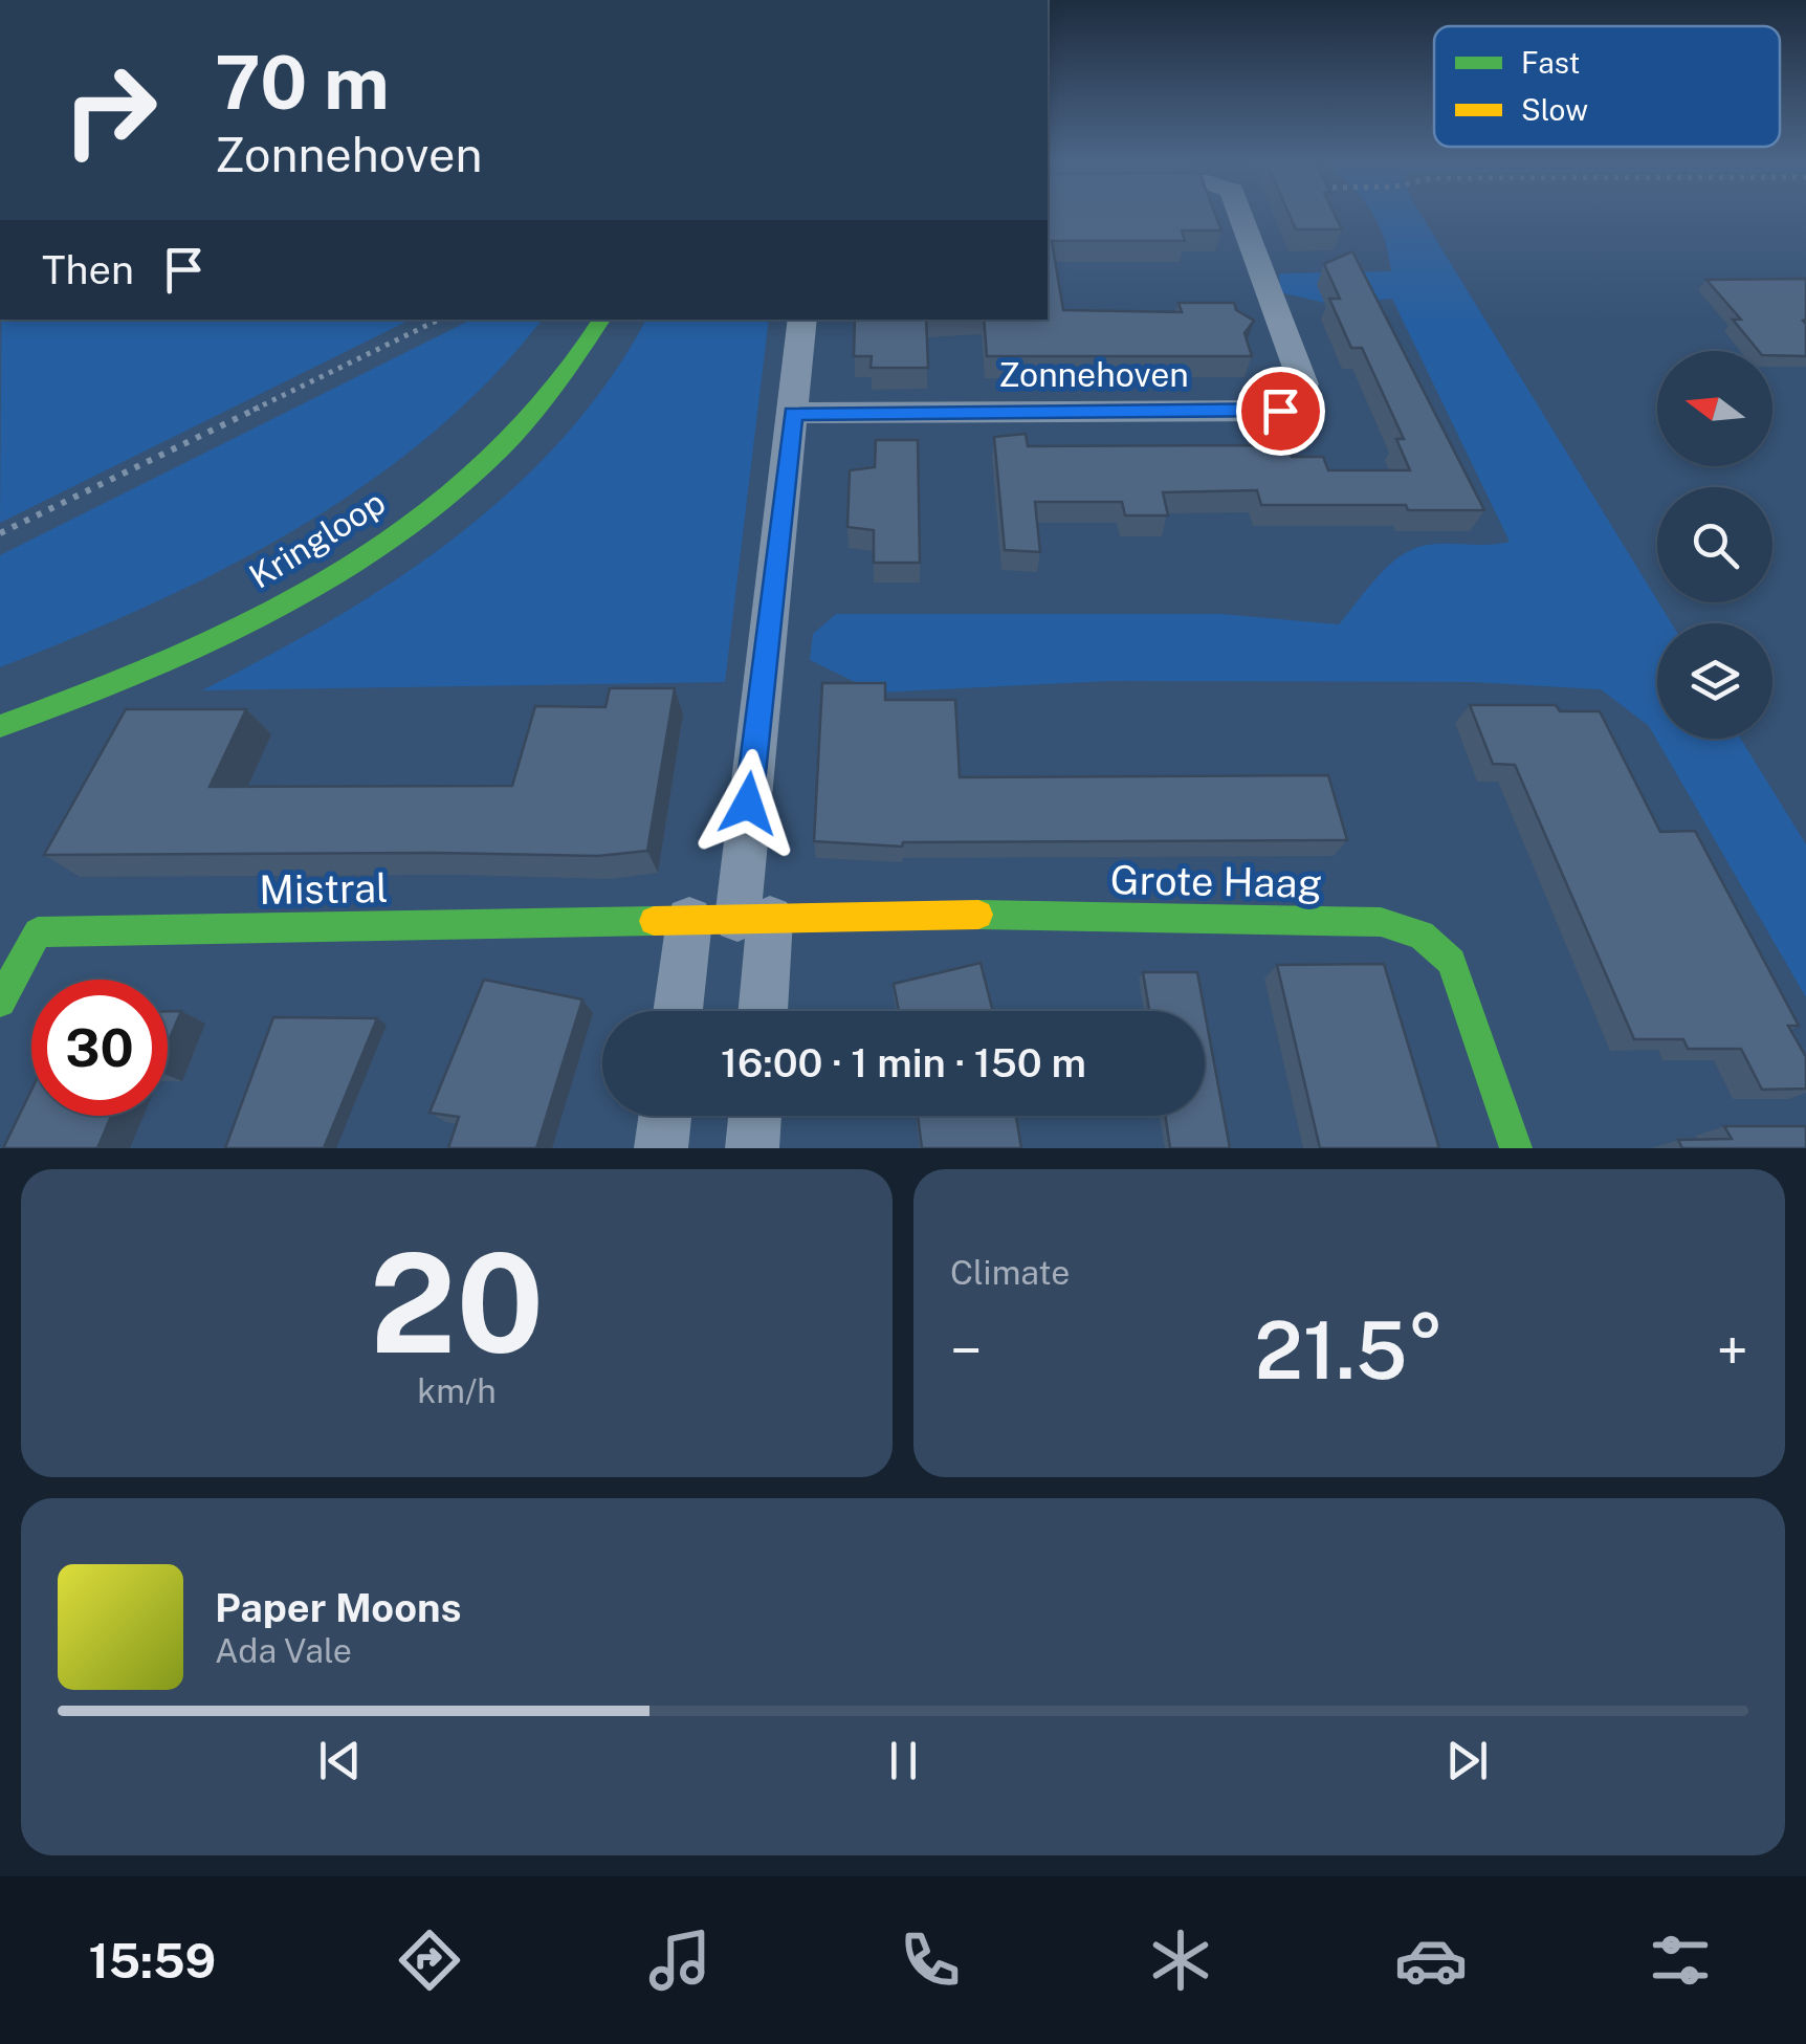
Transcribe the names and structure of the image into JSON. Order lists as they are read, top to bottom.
{
  "streets": {
    "street": [
      "Zonnehoven",
      "Kringloop",
      "Grote Haag",
      "Mistral"
    ]
  },
  "crossings": [
    ["Grote Haag", "Mistral"]
  ],
  "legend": ["Fast", "Slow"],
  "north": "left",
  "page": {
    "turn": ["70 m", "Zonnehoven"],
    "then": "Then",
    "limit": "30",
    "trip": "16:00 · 1 min · 150 m",
    "tile": [
      ["20", "km/h"],
      "Climate"
    ],
    "heat": ["−", "21.5°", "+"],
    "song": ["Paper Moons", "Ada Vale"],
    "tabs": "15:59"
  }
}
